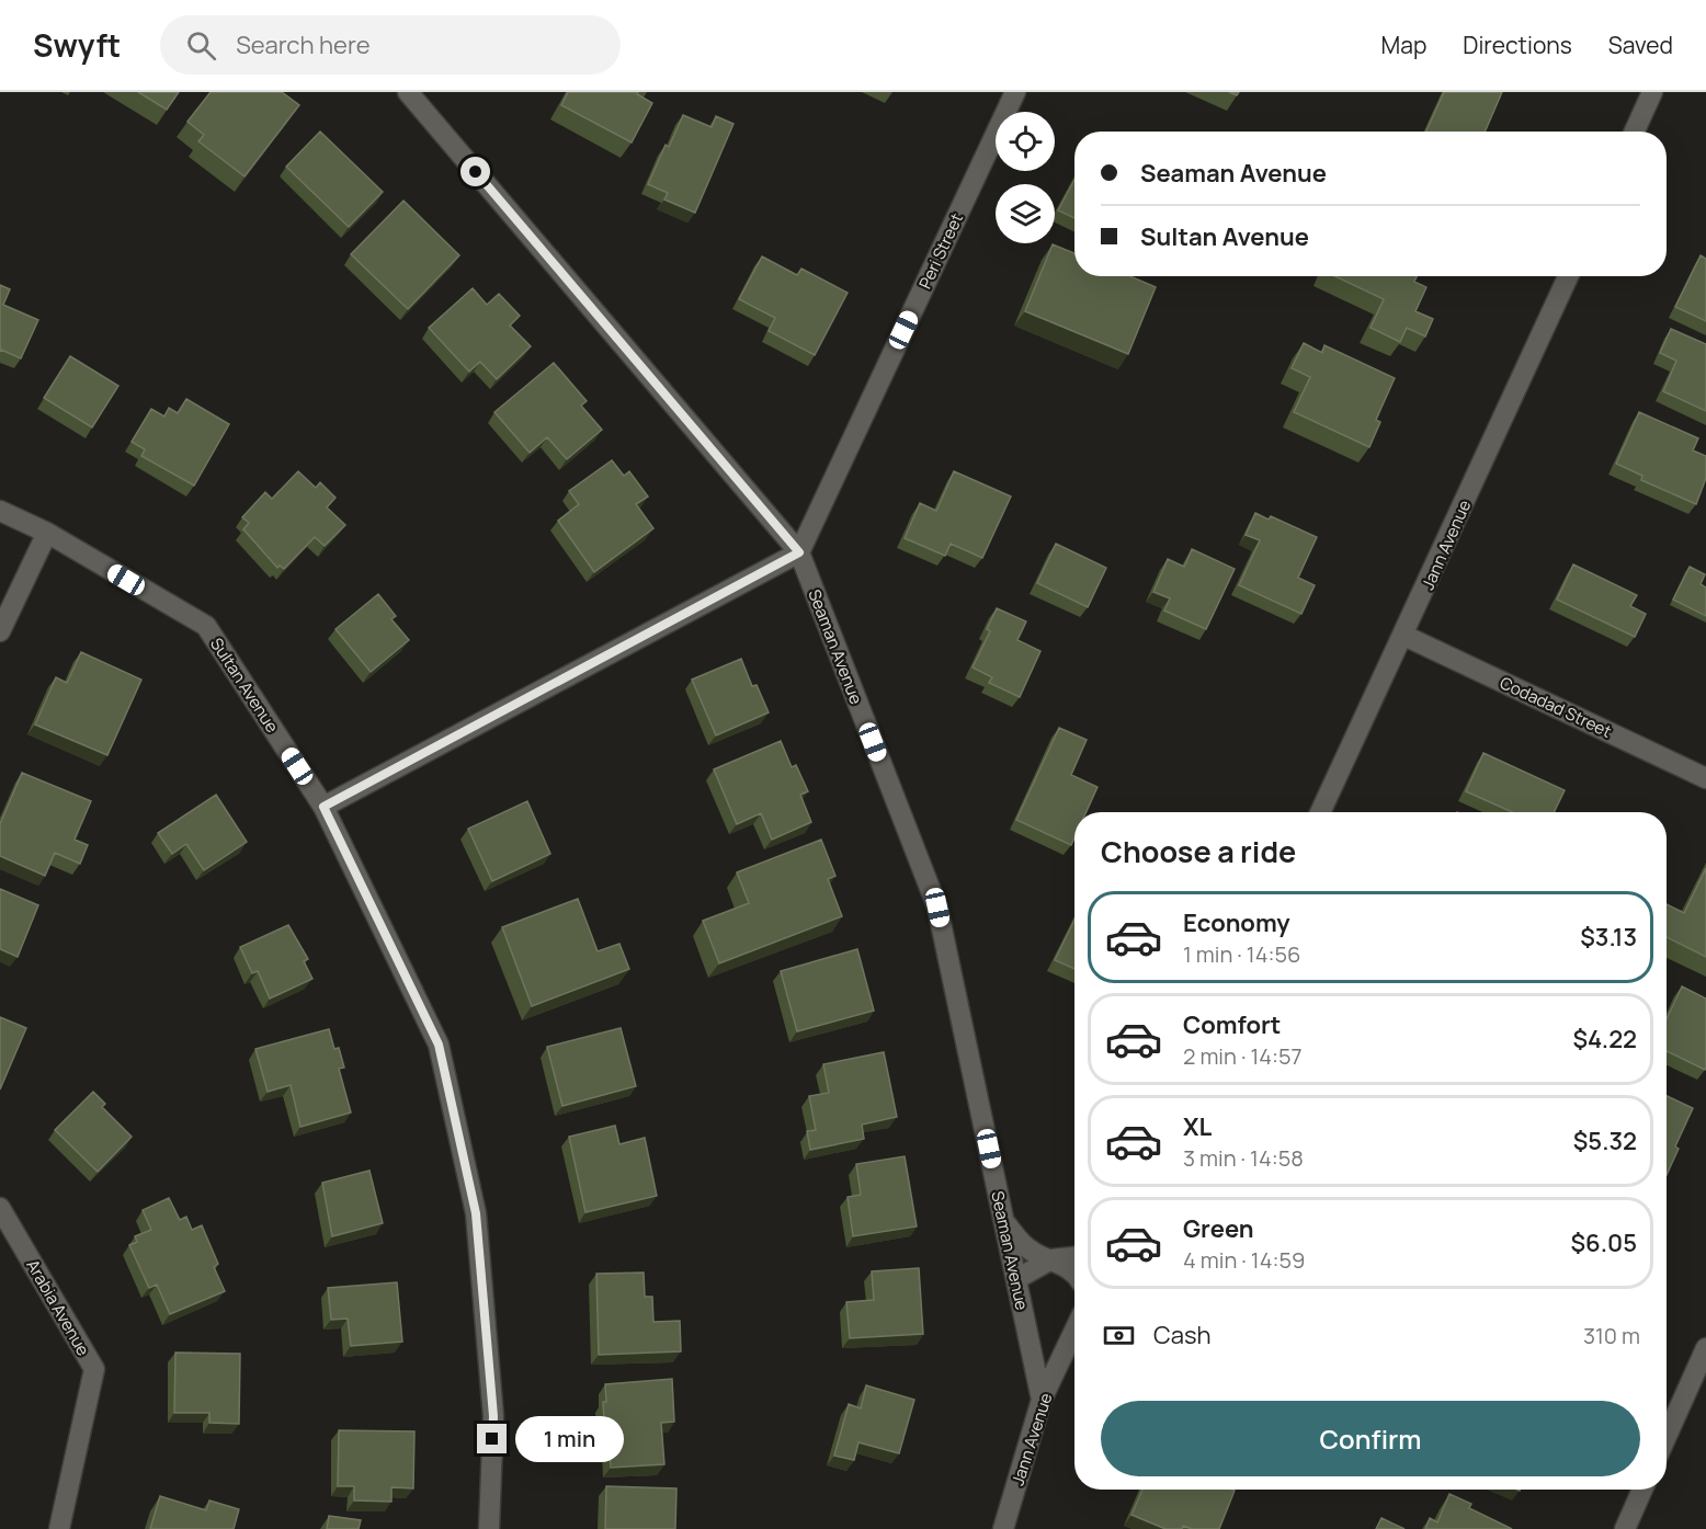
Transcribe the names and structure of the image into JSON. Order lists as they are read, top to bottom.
{
  "streets": {
    "street": [
      "Peri Street",
      "Jann Avenue",
      "Seaman Avenue",
      "Sultan Avenue",
      "Codadad Street",
      "Arabia Avenue"
    ]
  },
  "crossings": [
    ["Peri Street", "Seaman Avenue"],
    ["Jann Avenue", "Seaman Avenue"],
    ["Jann Avenue", "Codadad Street"]
  ],
  "page": {
    "header": "Swyft",
    "search": "Search here",
    "nav": ["Map", "Directions", "Saved"],
    "banner": ["Seaman Avenue", "Sultan Avenue"],
    "heading": "Choose a ride",
    "list": [
      {
        "name": "Economy",
        "note": "1 min · 14:56",
        "value": "$3.13"
      },
      {
        "name": "Comfort",
        "note": "2 min · 14:57",
        "value": "$4.22"
      },
      {
        "name": "XL",
        "note": "3 min · 14:58",
        "value": "$5.32"
      },
      {
        "name": "Green",
        "note": "4 min · 14:59",
        "value": "$6.05"
      }
    ],
    "pay": ["Cash", "310 m"],
    "buttons": "Confirm",
    "bubble": "1 min"
  }
}
